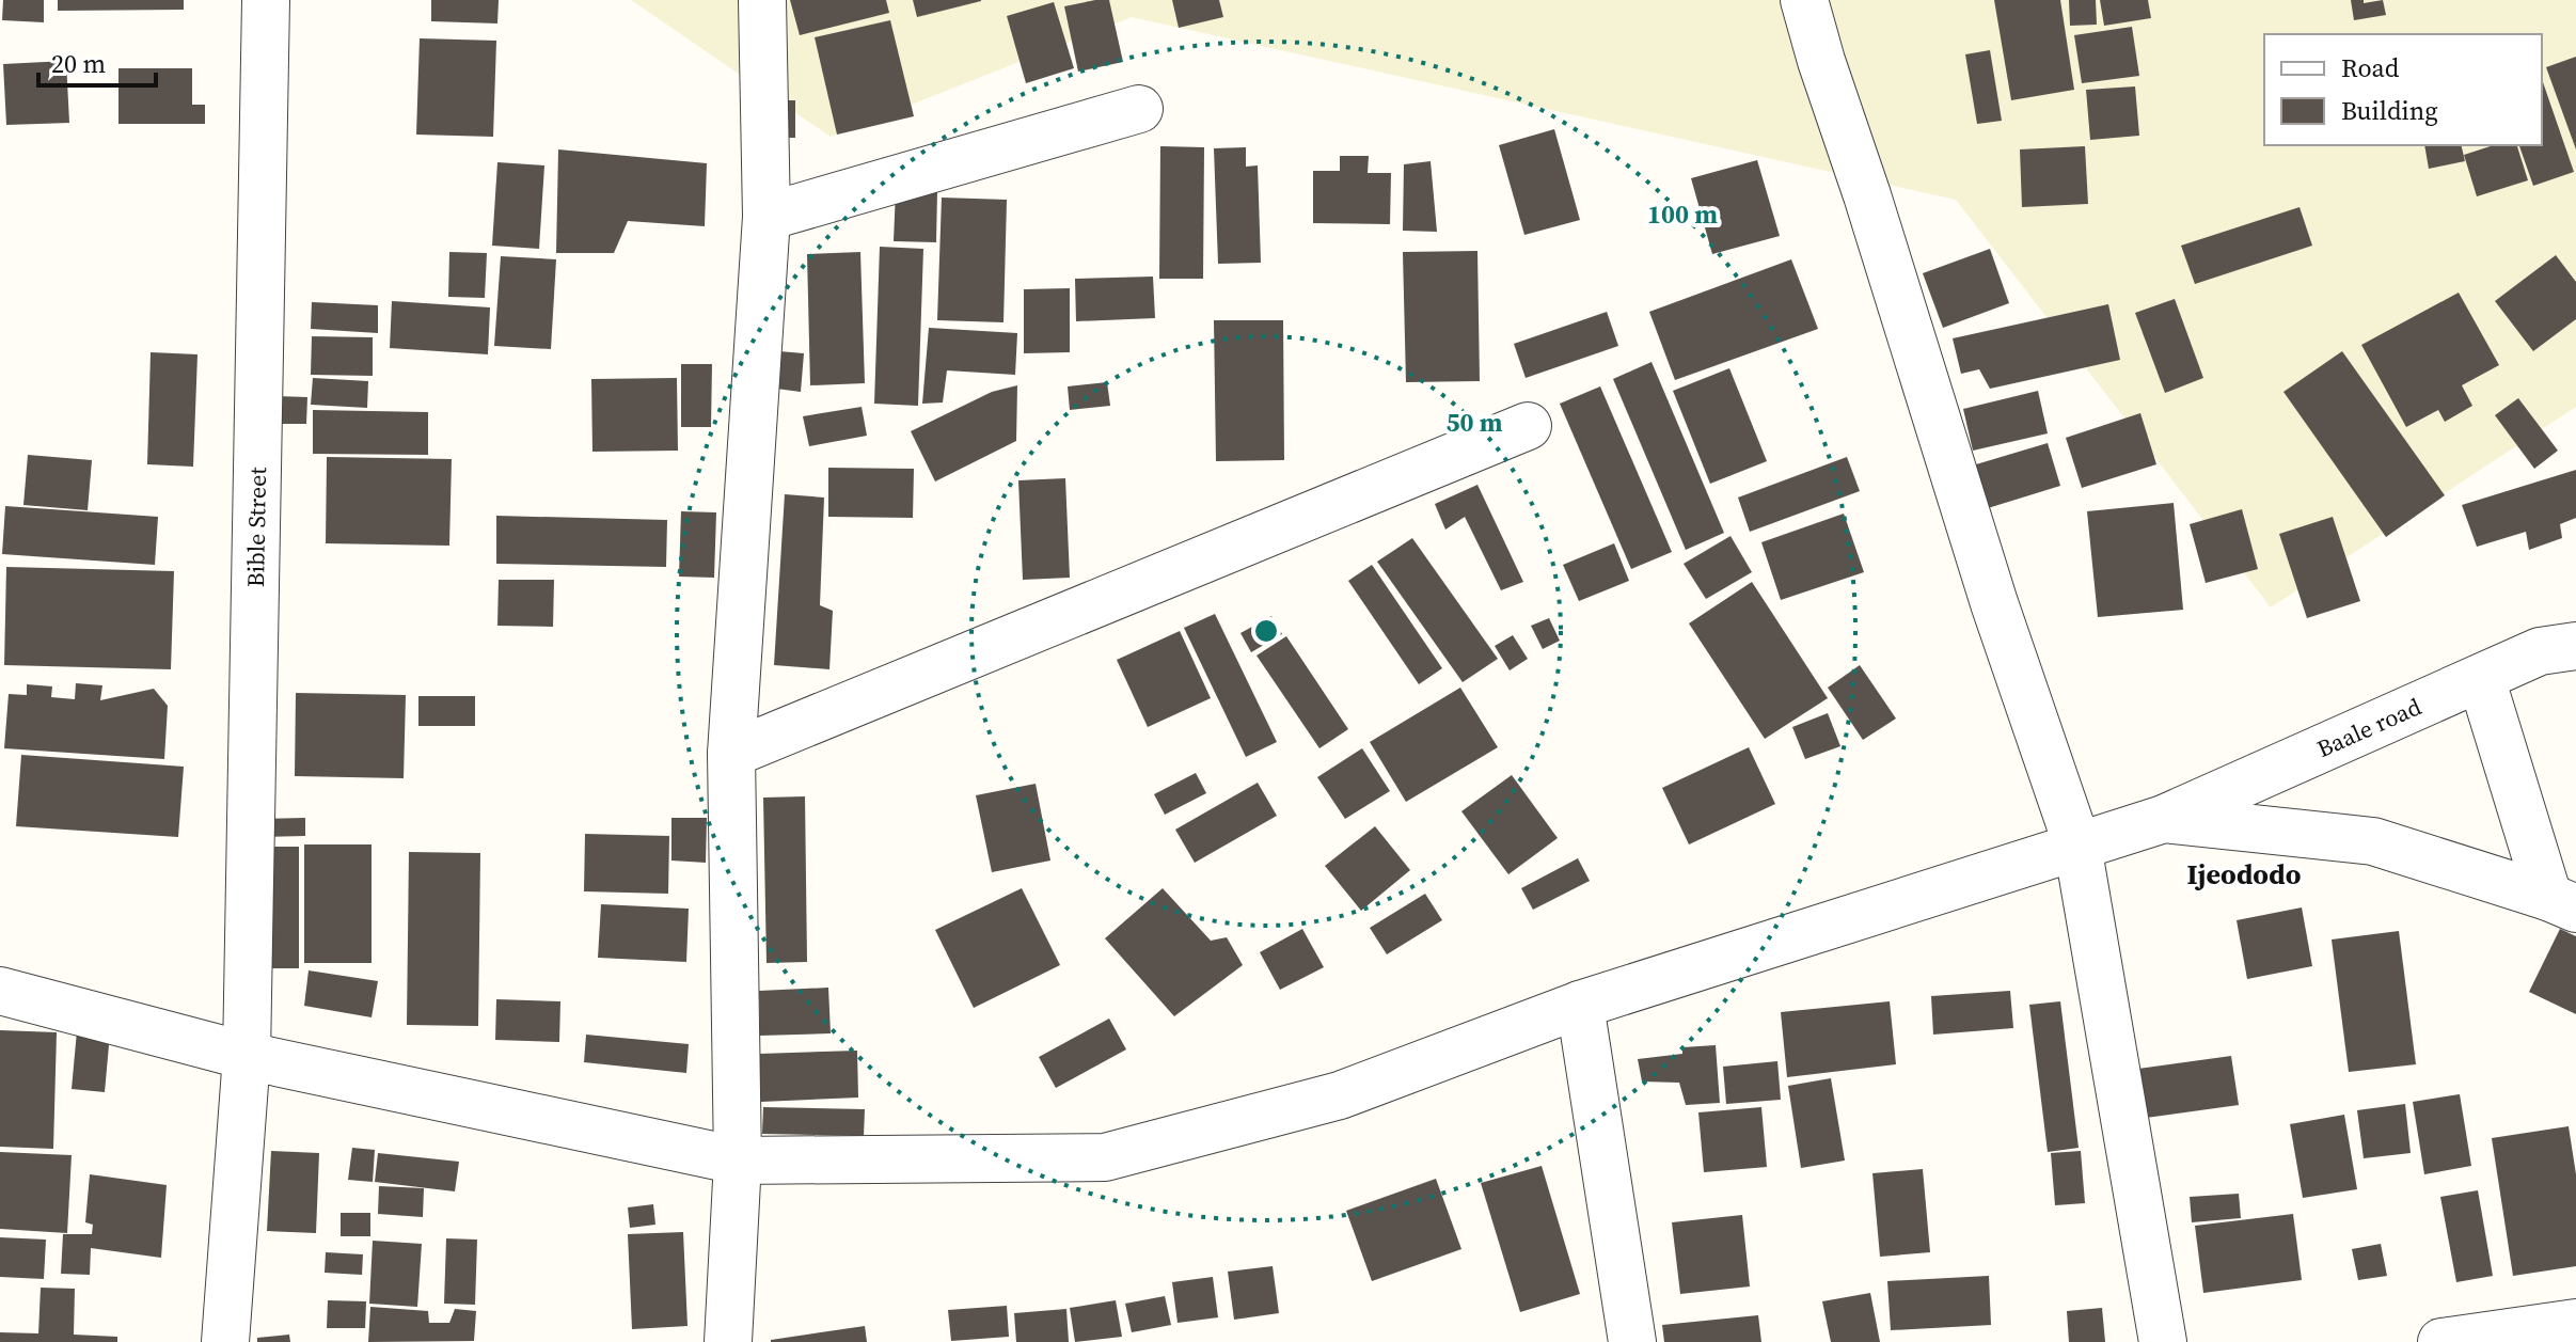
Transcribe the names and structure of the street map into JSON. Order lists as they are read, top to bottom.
{
  "streets": {
    "street": ["Bible Street", "Baale road"]
  },
  "crossings": [
    ["Bible Street", "Baale road"]
  ],
  "districts": ["Ijeododo"],
  "legend": ["Road", "Building"],
  "scale_bar": "20 m",
  "rings": ["100 m", "50 m"]
}
